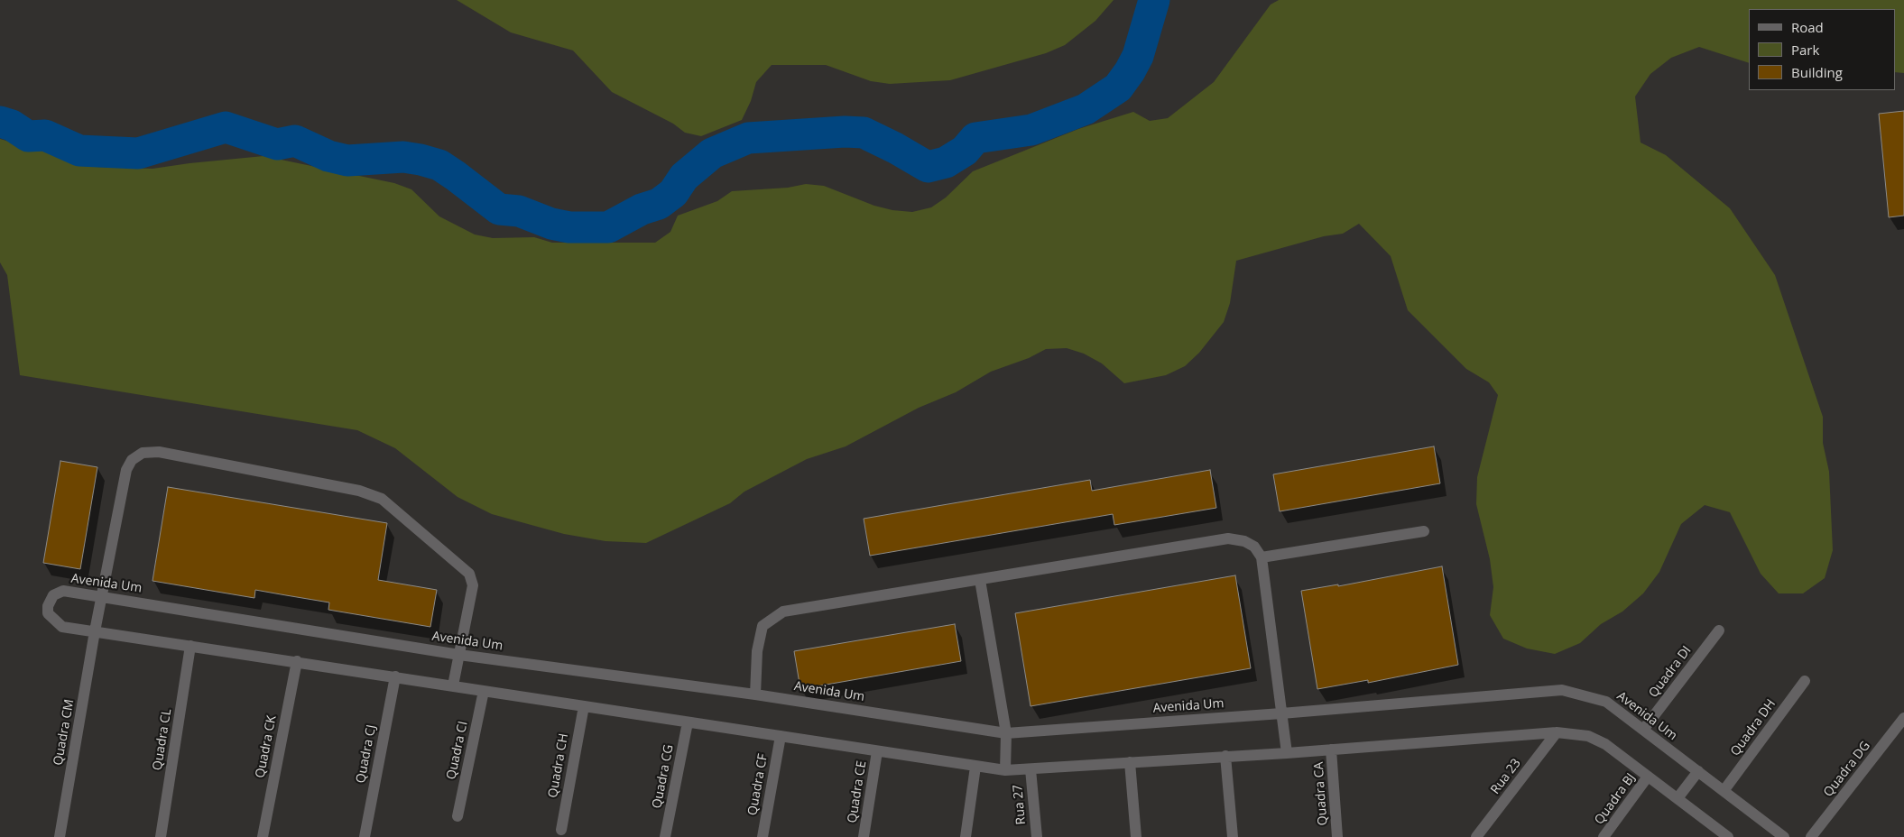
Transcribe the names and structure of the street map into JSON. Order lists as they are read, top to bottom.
{
  "streets": {
    "street": [
      "Avenida Um",
      "Quadra DI",
      "Quadra DH",
      "Quadra CM",
      "Quadra CL",
      "Quadra CK",
      "Quadra CI",
      "Quadra CJ",
      "Quadra CH",
      "Quadra DG",
      "Quadra CG",
      "Rua 23",
      "Quadra CF",
      "Quadra CE",
      "Quadra CA",
      "Quadra BJ",
      "Rua 27"
    ]
  },
  "crossings": [
    ["Avenida Um", "Quadra DI"],
    ["Avenida Um", "Quadra DH"],
    ["Avenida Um", "Quadra CM"],
    ["Avenida Um", "Quadra CL"],
    ["Avenida Um", "Quadra CK"],
    ["Avenida Um", "Quadra CI"],
    ["Avenida Um", "Quadra CJ"],
    ["Avenida Um", "Quadra CH"],
    ["Avenida Um", "Quadra CG"],
    ["Avenida Um", "Rua 23"],
    ["Avenida Um", "Quadra CF"],
    ["Avenida Um", "Quadra CE"],
    ["Avenida Um", "Quadra CA"],
    ["Avenida Um", "Quadra BJ"],
    ["Avenida Um", "Rua 27"]
  ],
  "legend": ["Road", "Park", "Building"]
}
